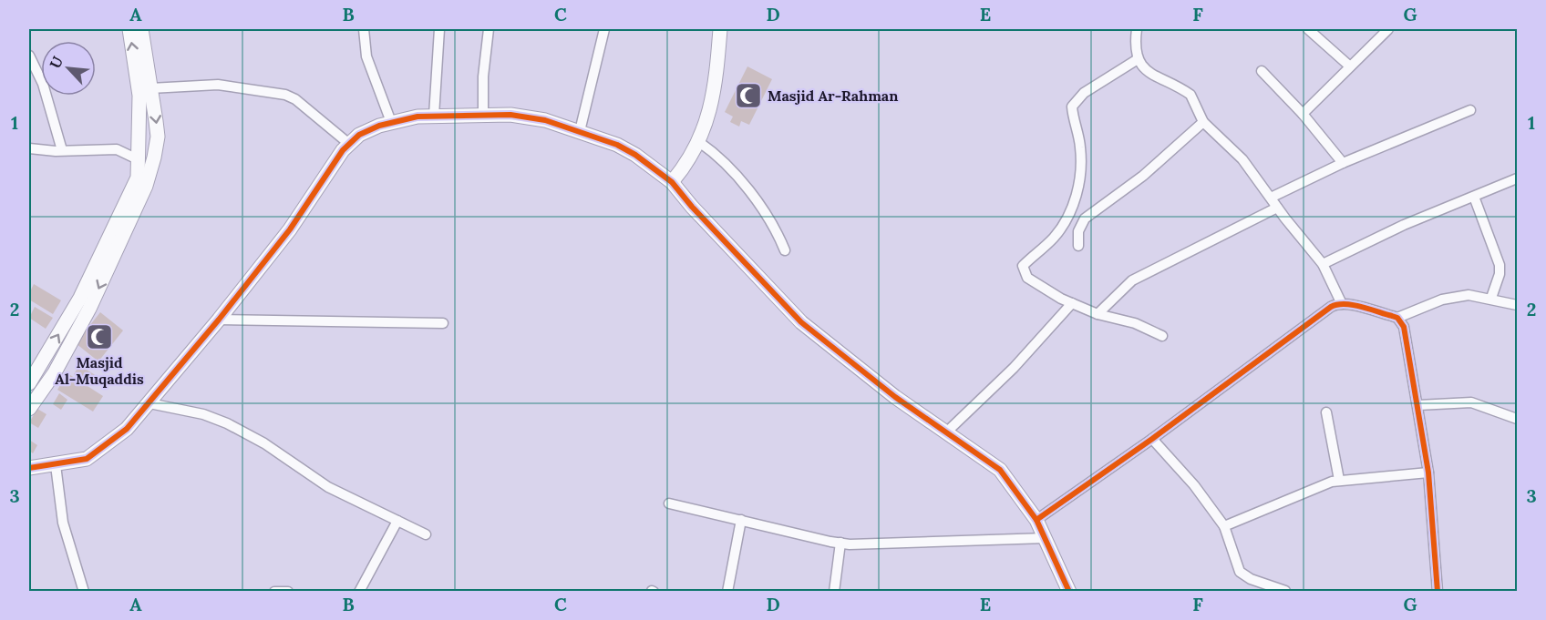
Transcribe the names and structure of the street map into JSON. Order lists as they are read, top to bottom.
{
  "places": {
    "mosque": ["Masjid Ar-Rahman", "Masjid Al-Muqaddis"]
  },
  "north": "top left",
  "grid": {
    "columns": [
      "A",
      "B",
      "C",
      "D",
      "E",
      "F",
      "G"
    ],
    "rows": ["1", "2", "3"]
  }
}
